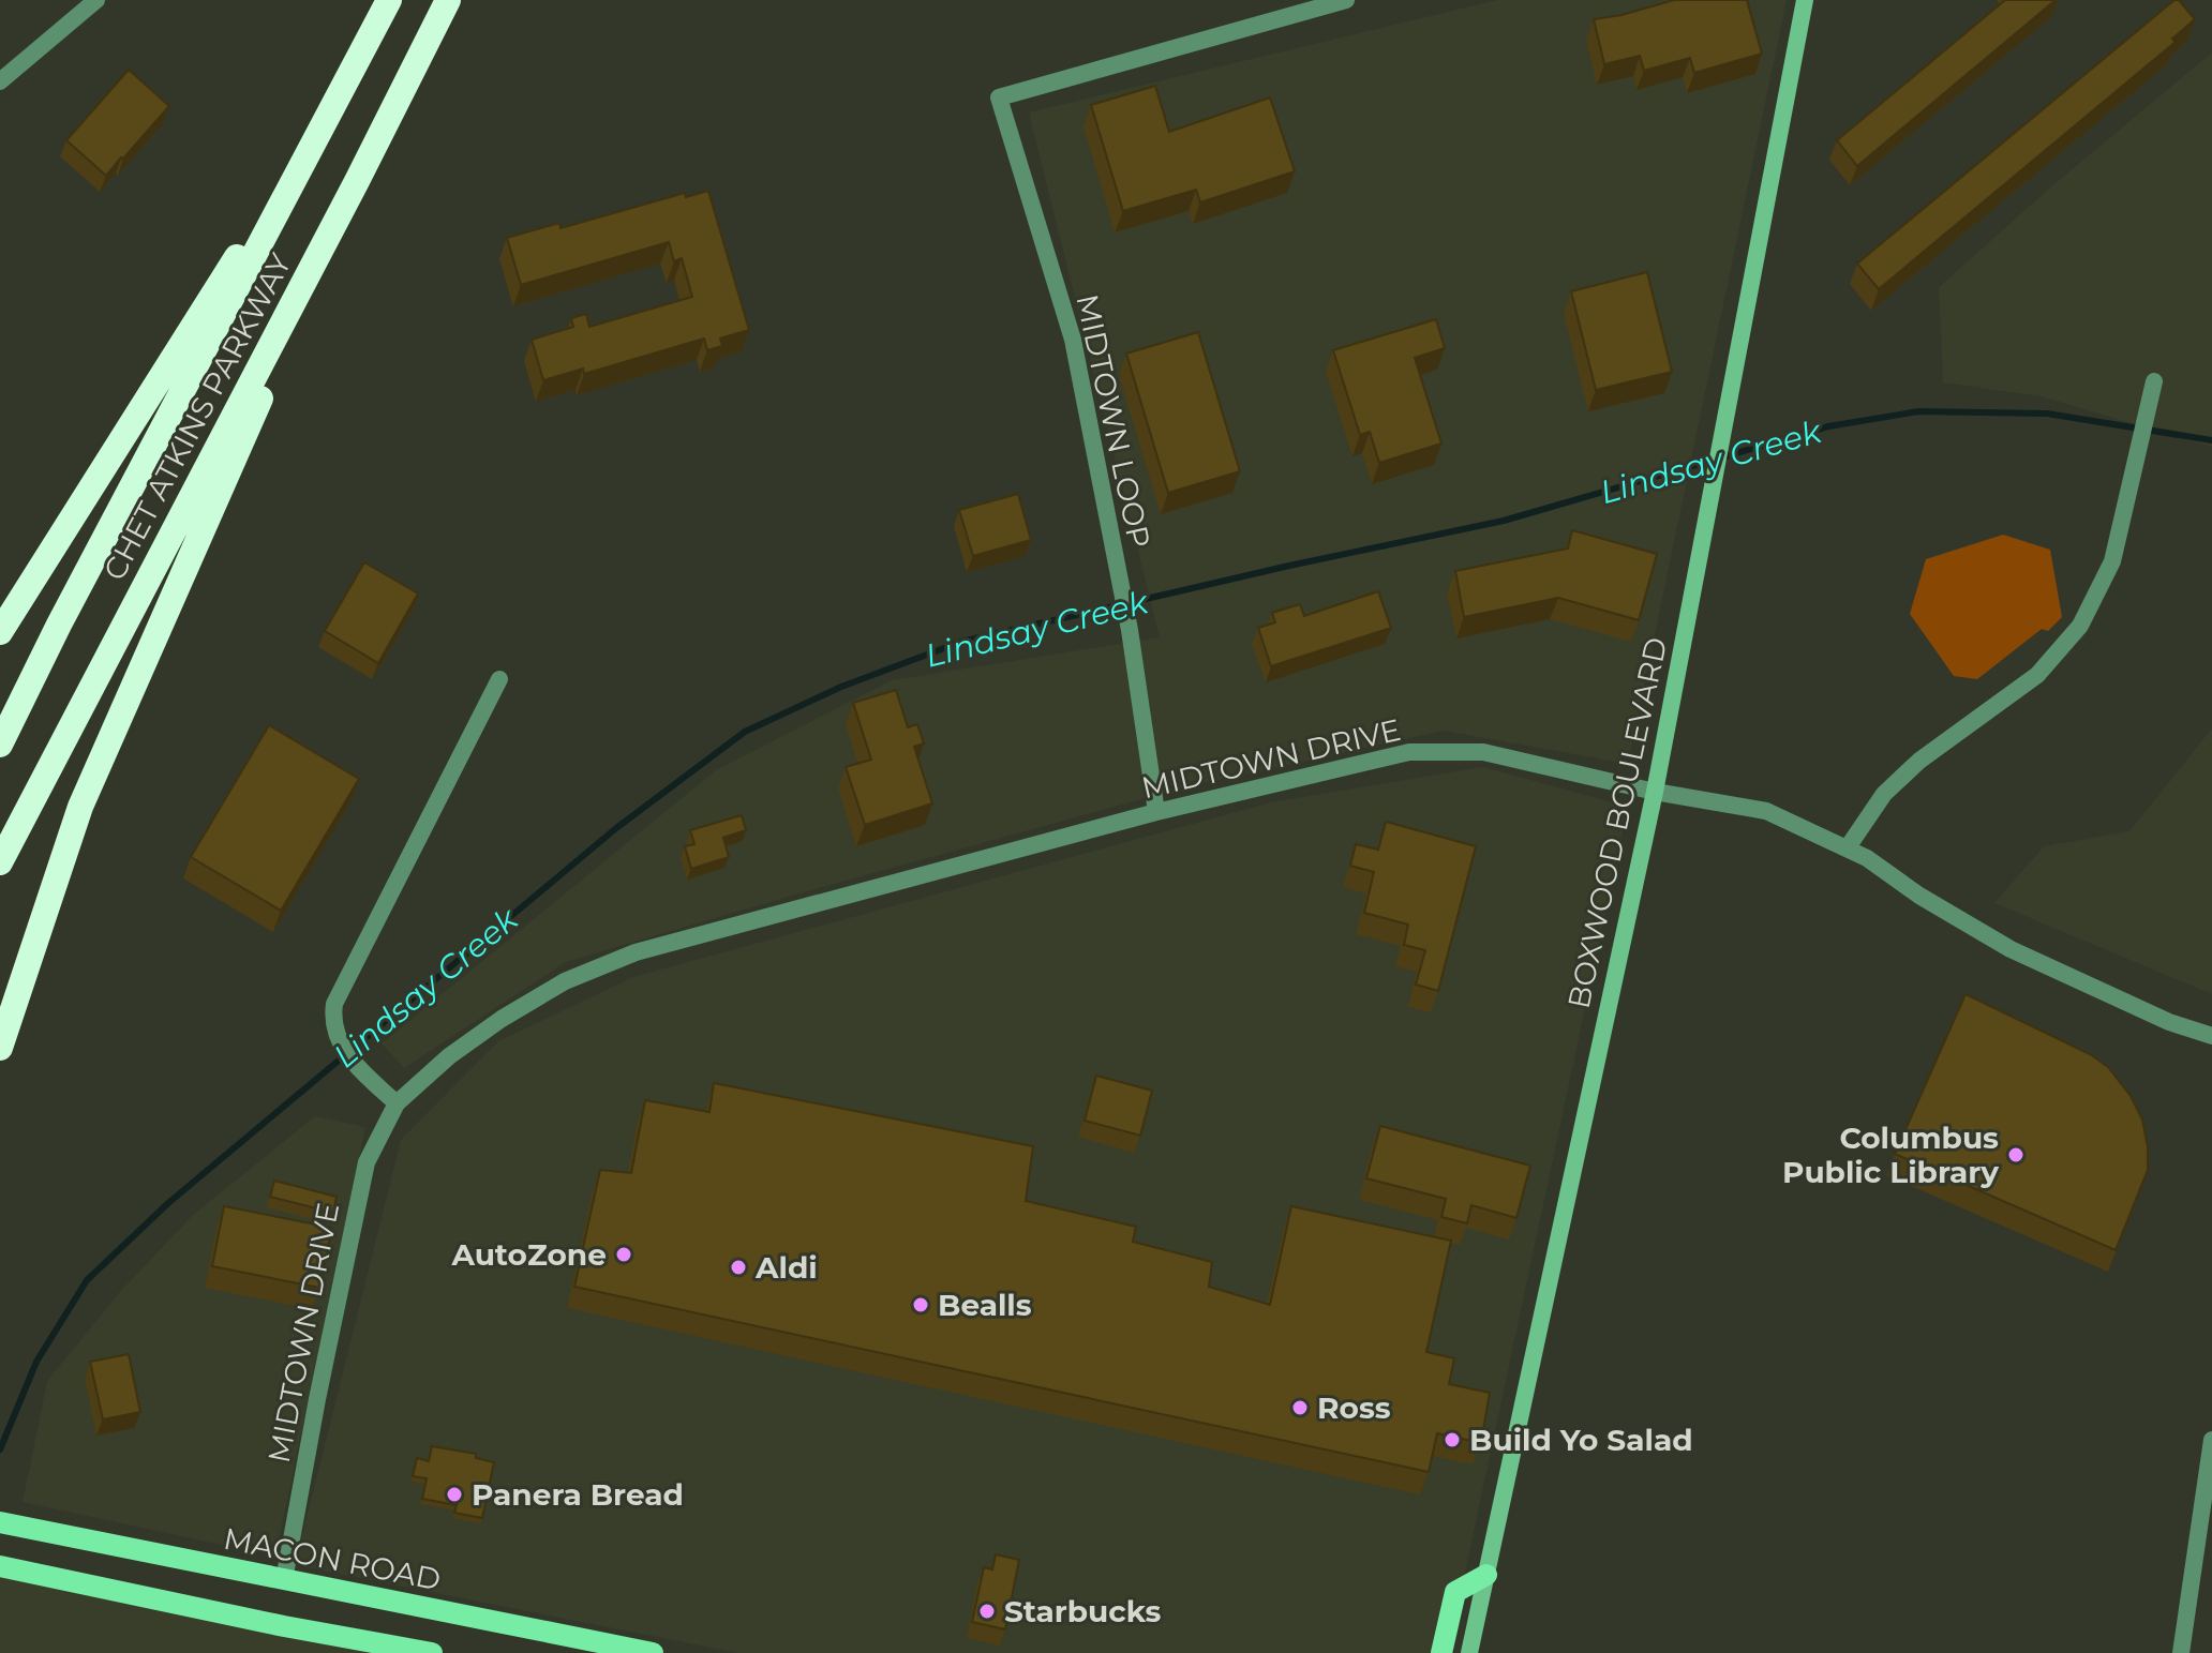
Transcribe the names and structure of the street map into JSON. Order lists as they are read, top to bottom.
{
  "streets": {
    "highway": ["CHET ATKINS PARKWAY"],
    "main road": ["MACON ROAD"],
    "street": ["MIDTOWN LOOP", "MIDTOWN DRIVE", "BOXWOOD BOULEVARD"]
  },
  "crossings": [
    ["MIDTOWN LOOP", "MIDTOWN DRIVE"],
    ["MIDTOWN DRIVE", "BOXWOOD BOULEVARD"],
    ["MIDTOWN DRIVE", "MACON ROAD"]
  ],
  "water": ["Lindsay Creek"],
  "places": [
    "Columbus Public Library",
    "AutoZone",
    "Aldi",
    "Bealls",
    "Ross",
    "Build Yo Salad",
    "Panera Bread",
    "Starbucks"
  ]
}
